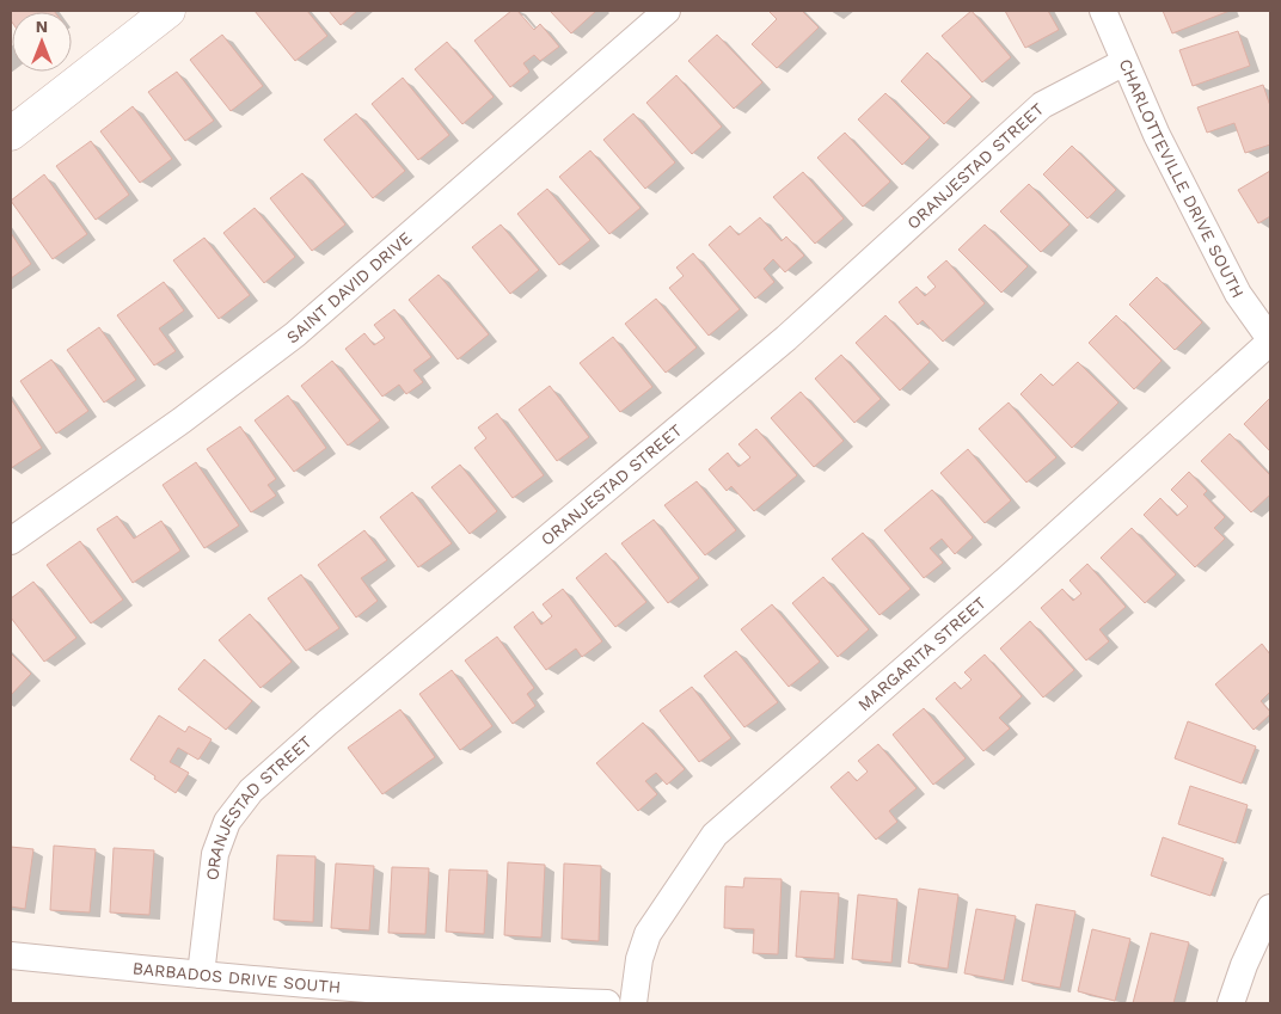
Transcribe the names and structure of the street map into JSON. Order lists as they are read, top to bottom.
{
  "streets": {
    "street": [
      "ORANJESTAD STREET",
      "CHARLOTTEVILLE DRIVE SOUTH",
      "SAINT DAVID DRIVE",
      "MARGARITA STREET",
      "BARBADOS DRIVE SOUTH"
    ]
  },
  "crossings": [
    ["ORANJESTAD STREET", "CHARLOTTEVILLE DRIVE SOUTH"],
    ["ORANJESTAD STREET", "BARBADOS DRIVE SOUTH"],
    ["CHARLOTTEVILLE DRIVE SOUTH", "MARGARITA STREET"]
  ],
  "north": "top"
}
